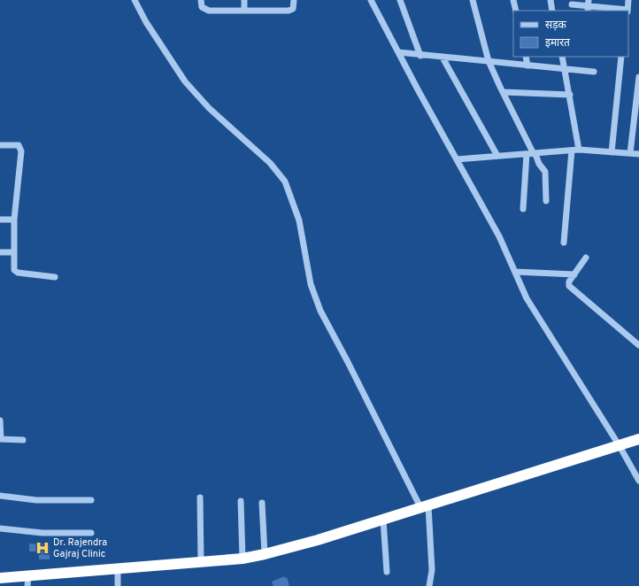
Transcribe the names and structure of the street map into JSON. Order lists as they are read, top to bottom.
{
  "places": {
    "hospital": ["Dr. Rajendra Gajraj Clinic"]
  },
  "legend": ["सड़क", "इमारत"]
}
